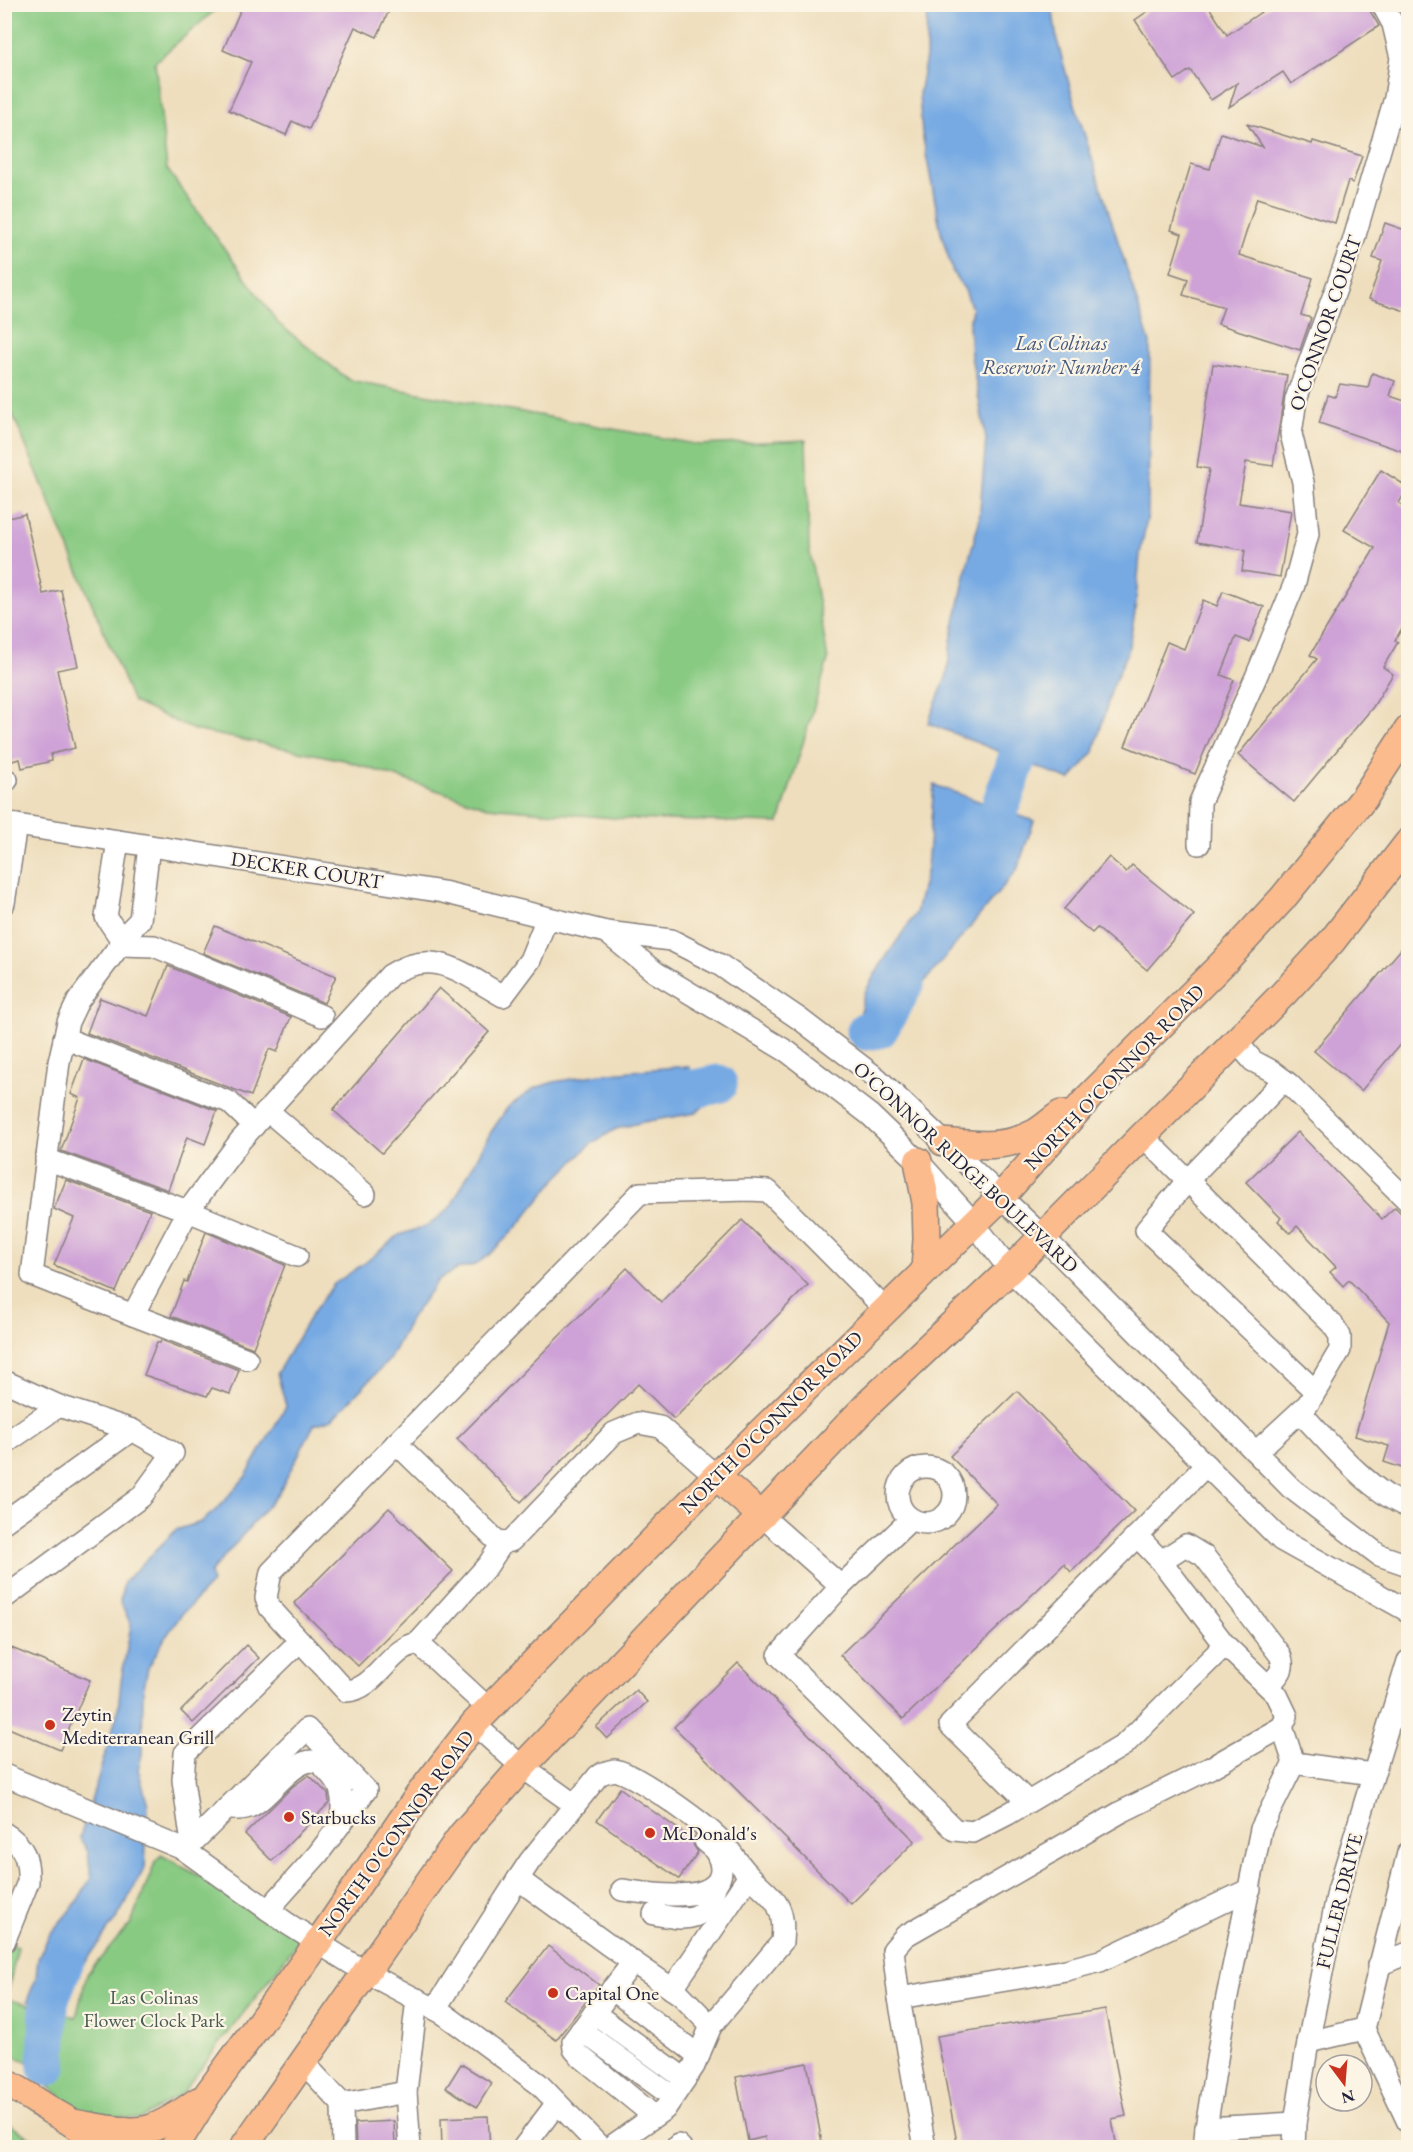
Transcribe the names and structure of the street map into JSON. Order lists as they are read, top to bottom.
{
  "streets": {
    "main road": ["NORTH O'CONNOR ROAD"],
    "street": [
      "O'CONNOR COURT",
      "DECKER COURT",
      "O'CONNOR RIDGE BOULEVARD",
      "FULLER DRIVE"
    ]
  },
  "crossings": [
    ["DECKER COURT", "O'CONNOR RIDGE BOULEVARD"],
    ["NORTH O'CONNOR ROAD", "O'CONNOR RIDGE BOULEVARD"]
  ],
  "water": ["Las Colinas Reservoir Number 4"],
  "parks": ["Las Colinas Flower Clock Park"],
  "places": [
    "Zeytin Mediterranean Grill",
    "Starbucks",
    "McDonald's",
    "Capital One"
  ],
  "north": "bottom"
}
